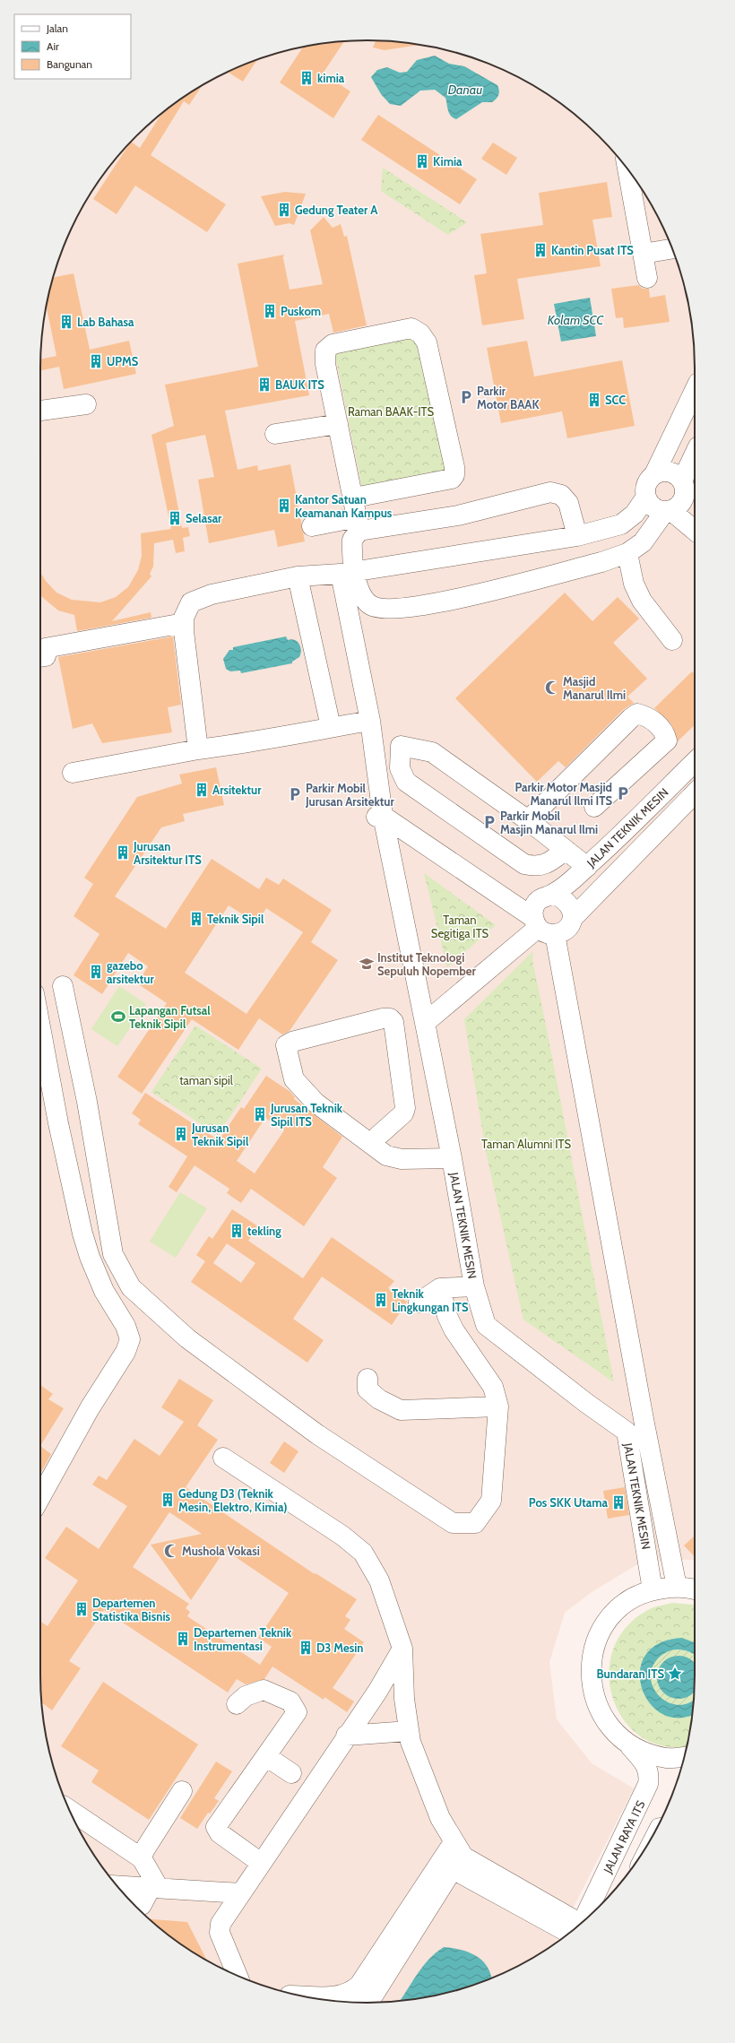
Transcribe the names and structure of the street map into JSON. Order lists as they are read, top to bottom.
{
  "streets": {
    "main road": ["JALAN TEKNIK MESIN", "JALAN RAYA ITS"]
  },
  "water": ["Danau", "Kolam SCC"],
  "parks": [
    "Raman BAAK-ITS",
    "Taman Segitiga ITS",
    "taman sipil",
    "Taman Alumni ITS"
  ],
  "places": {
    "building": [
      "kimia",
      "Kimia",
      "Gedung Teater A",
      "Kantin Pusat ITS",
      "Puskom",
      "Lab Bahasa",
      "UPMS",
      "BAUK ITS",
      "SCC",
      "Kantor Satuan Keamanan Kampus",
      "Selasar",
      "Arsitektur",
      "Jurusan Arsitektur ITS",
      "Teknik Sipil",
      "gazebo arsitektur",
      "Jurusan Teknik Sipil ITS",
      "Jurusan Teknik Sipil",
      "tekling",
      "Teknik Lingkungan ITS",
      "Gedung D3 (Teknik Mesin, Elektro, Kimia)",
      "Pos SKK Utama",
      "Departemen Statistika Bisnis",
      "Departemen Teknik Instrumentasi",
      "D3 Mesin"
    ],
    "parking": [
      "Parkir Motor BAAK",
      "Parkir Motor Masjid Manarul Ilmi ITS",
      "Parkir Mobil Jurusan Arsitektur",
      "Parkir Mobil Masjin Manarul Ilmi"
    ],
    "mosque": ["Masjid Manarul Ilmi", "Mushola Vokasi"],
    "school or university": ["Institut Teknologi Sepuluh Nopember"],
    "sports": ["Lapangan Futsal Teknik Sipil"],
    "place": ["Bundaran ITS"]
  },
  "legend": ["Jalan", "Air", "Bangunan"]
}
